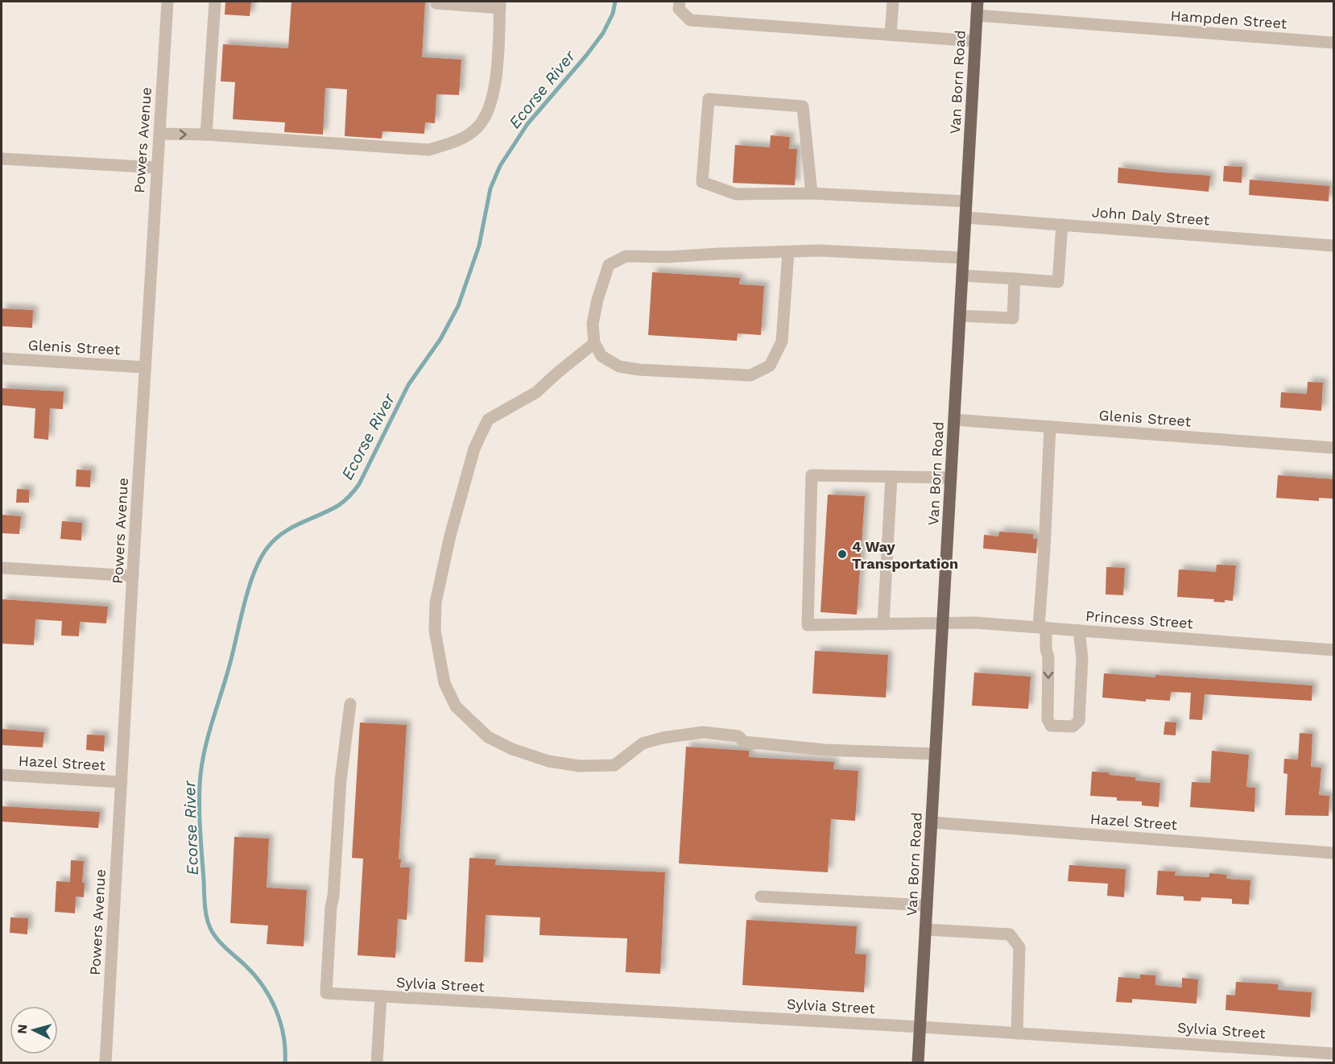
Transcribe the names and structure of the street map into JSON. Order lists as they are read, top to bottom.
{
  "streets": {
    "main road": ["Van Born Road"],
    "street": [
      "Hampden Street",
      "Powers Avenue",
      "John Daly Street",
      "Glenis Street",
      "Princess Street",
      "Hazel Street",
      "Sylvia Street"
    ]
  },
  "crossings": [
    ["Hampden Street", "Van Born Road"],
    ["Van Born Road", "John Daly Street"],
    ["Van Born Road", "Glenis Street"],
    ["Van Born Road", "Princess Street"],
    ["Van Born Road", "Hazel Street"],
    ["Van Born Road", "Sylvia Street"],
    ["Powers Avenue", "Glenis Street"],
    ["Powers Avenue", "Hazel Street"]
  ],
  "water": ["Ecorse River"],
  "places": ["4 Way Transportation"],
  "north": "left"
}
